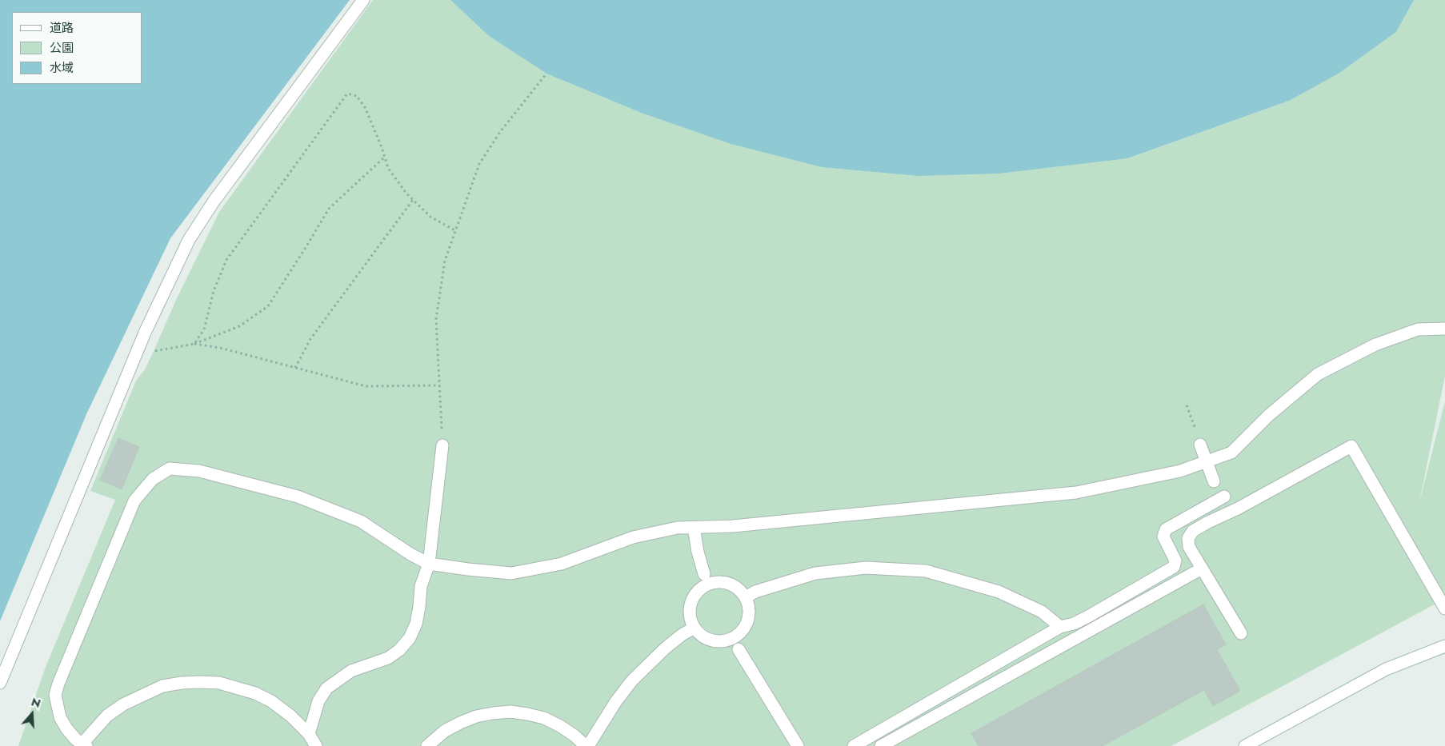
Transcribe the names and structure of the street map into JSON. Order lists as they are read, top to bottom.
{
  "legend": ["道路", "公園", "水域"],
  "north": "top"
}
